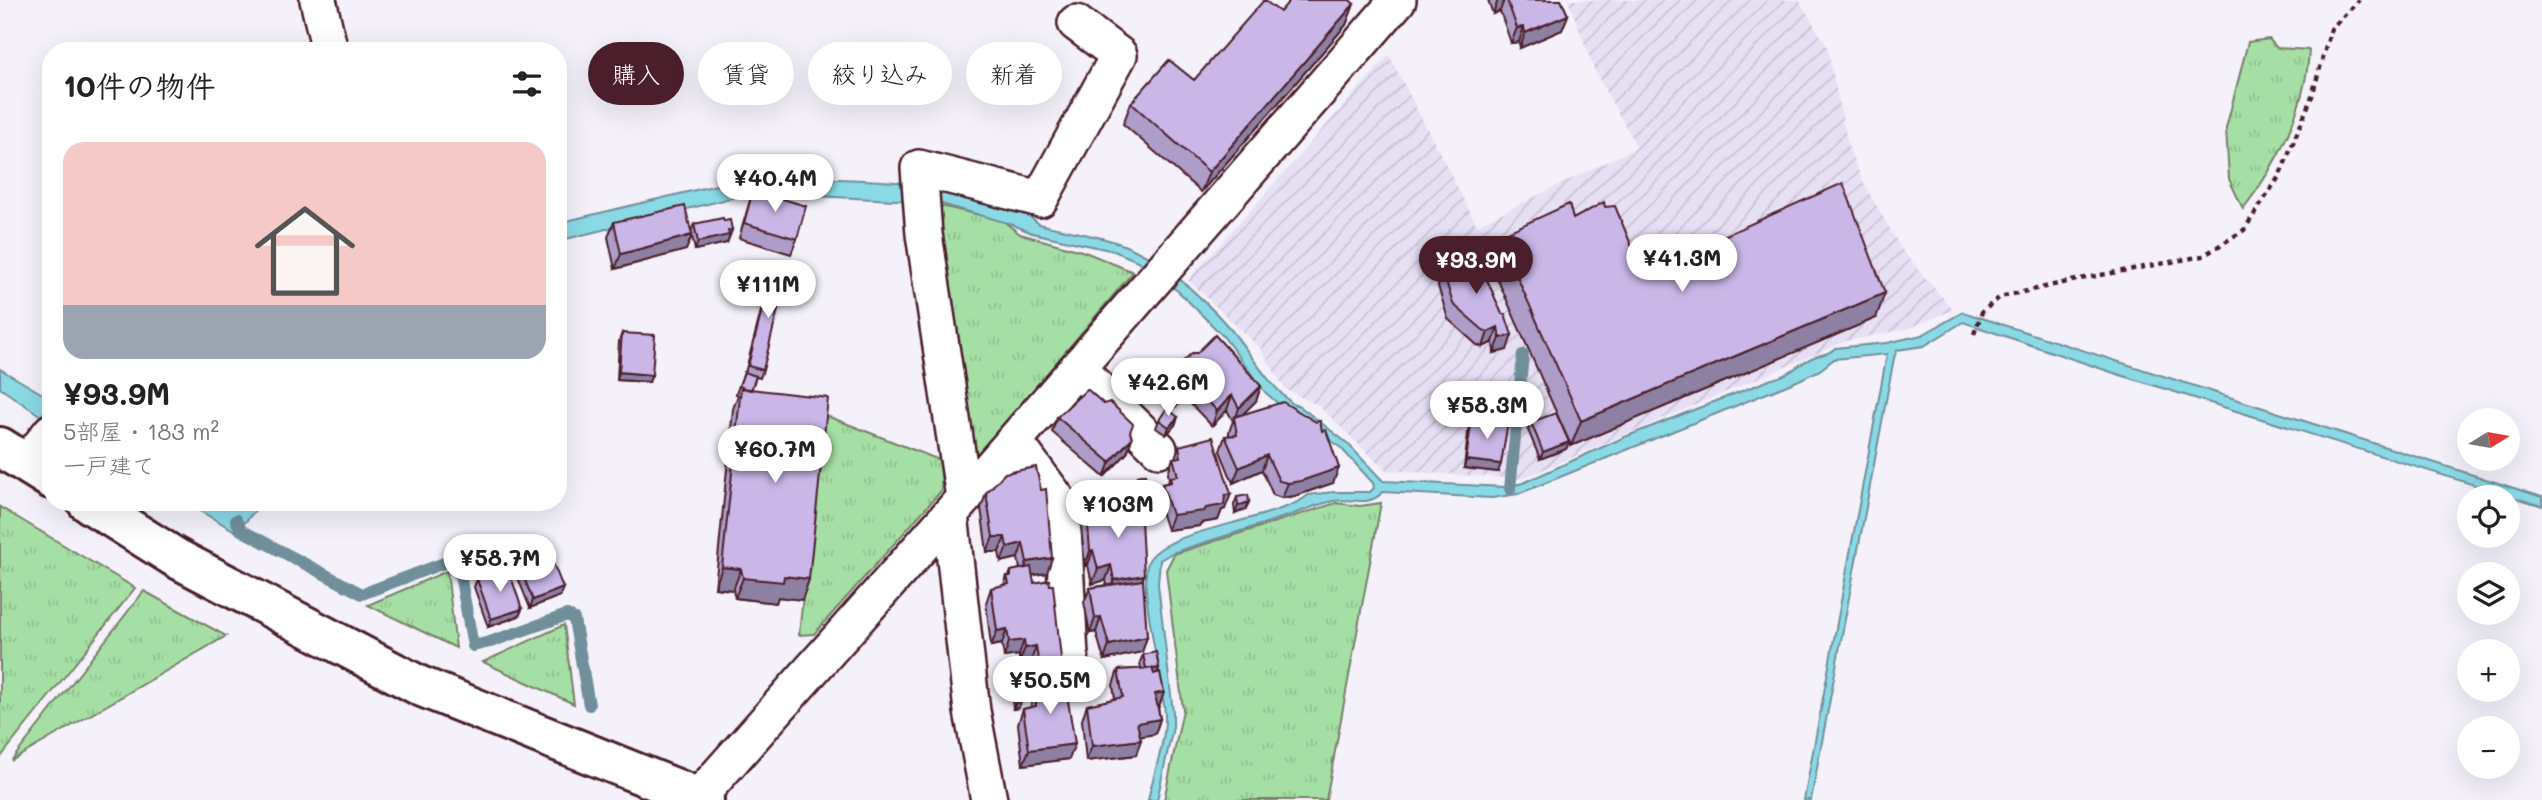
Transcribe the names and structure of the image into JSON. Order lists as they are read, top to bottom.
{
  "north": "right",
  "page": {
    "chip": [
      "購入",
      "賃貸",
      "絞り込み",
      "新着"
    ],
    "heading": "10件の物件",
    "list": [
      {
        "name": "¥93.9M",
        "note": "5部屋 · 183 m² · 一戸建て"
      }
    ],
    "price": [
      "¥40.4M",
      "¥41.3M",
      "¥93.9M",
      "¥111M",
      "¥42.6M",
      "¥58.3M",
      "¥60.7M",
      "¥103M",
      "¥58.7M",
      "¥50.5M"
    ],
    "map_buttons": ["+", "−"]
  }
}
